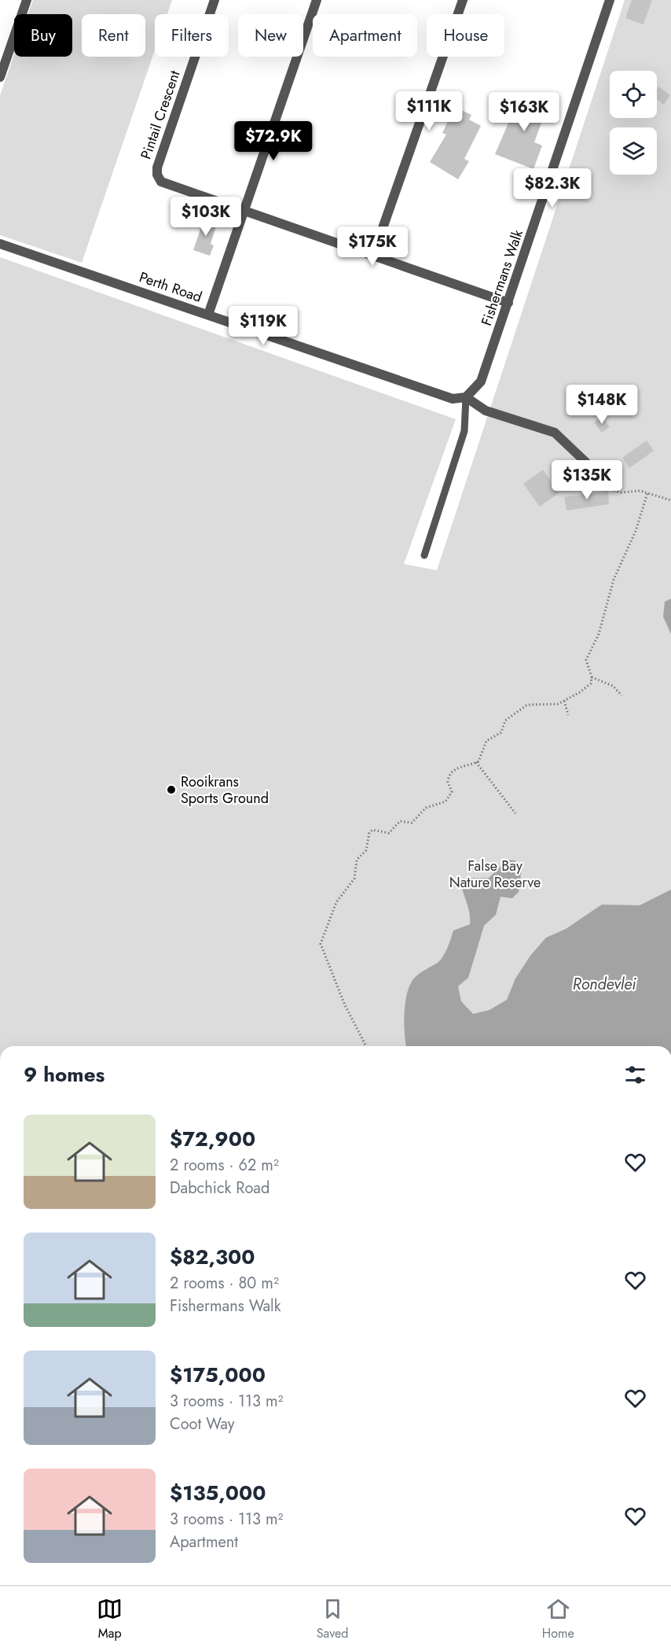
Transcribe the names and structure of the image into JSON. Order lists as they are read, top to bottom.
{
  "streets": {
    "street": ["Pintail Crescent", "Fishermans Walk", "Perth Road"]
  },
  "crossings": [
    ["Fishermans Walk", "Perth Road"]
  ],
  "water": ["Rondevlei"],
  "parks": ["False Bay Nature Reserve"],
  "places": ["Rooikrans Sports Ground"],
  "page": {
    "chip": [
      "Buy",
      "Rent",
      "Filters",
      "New",
      "Apartment",
      "House"
    ],
    "price": [
      "$111K",
      "$163K",
      "$72.9K",
      "$82.3K",
      "$103K",
      "$175K",
      "$119K",
      "$148K",
      "$135K"
    ],
    "heading": "9 homes",
    "list": [
      {
        "name": "$72,900",
        "note": "2 rooms · 62 m² · Dabchick Road"
      },
      {
        "name": "$82,300",
        "note": "2 rooms · 80 m² · Fishermans Walk"
      },
      {
        "name": "$175,000",
        "note": "3 rooms · 113 m² · Coot Way"
      },
      {
        "name": "$135,000",
        "note": "3 rooms · 113 m² · Apartment"
      }
    ],
    "tabs": ["Map", "Saved", "Home"]
  }
}
